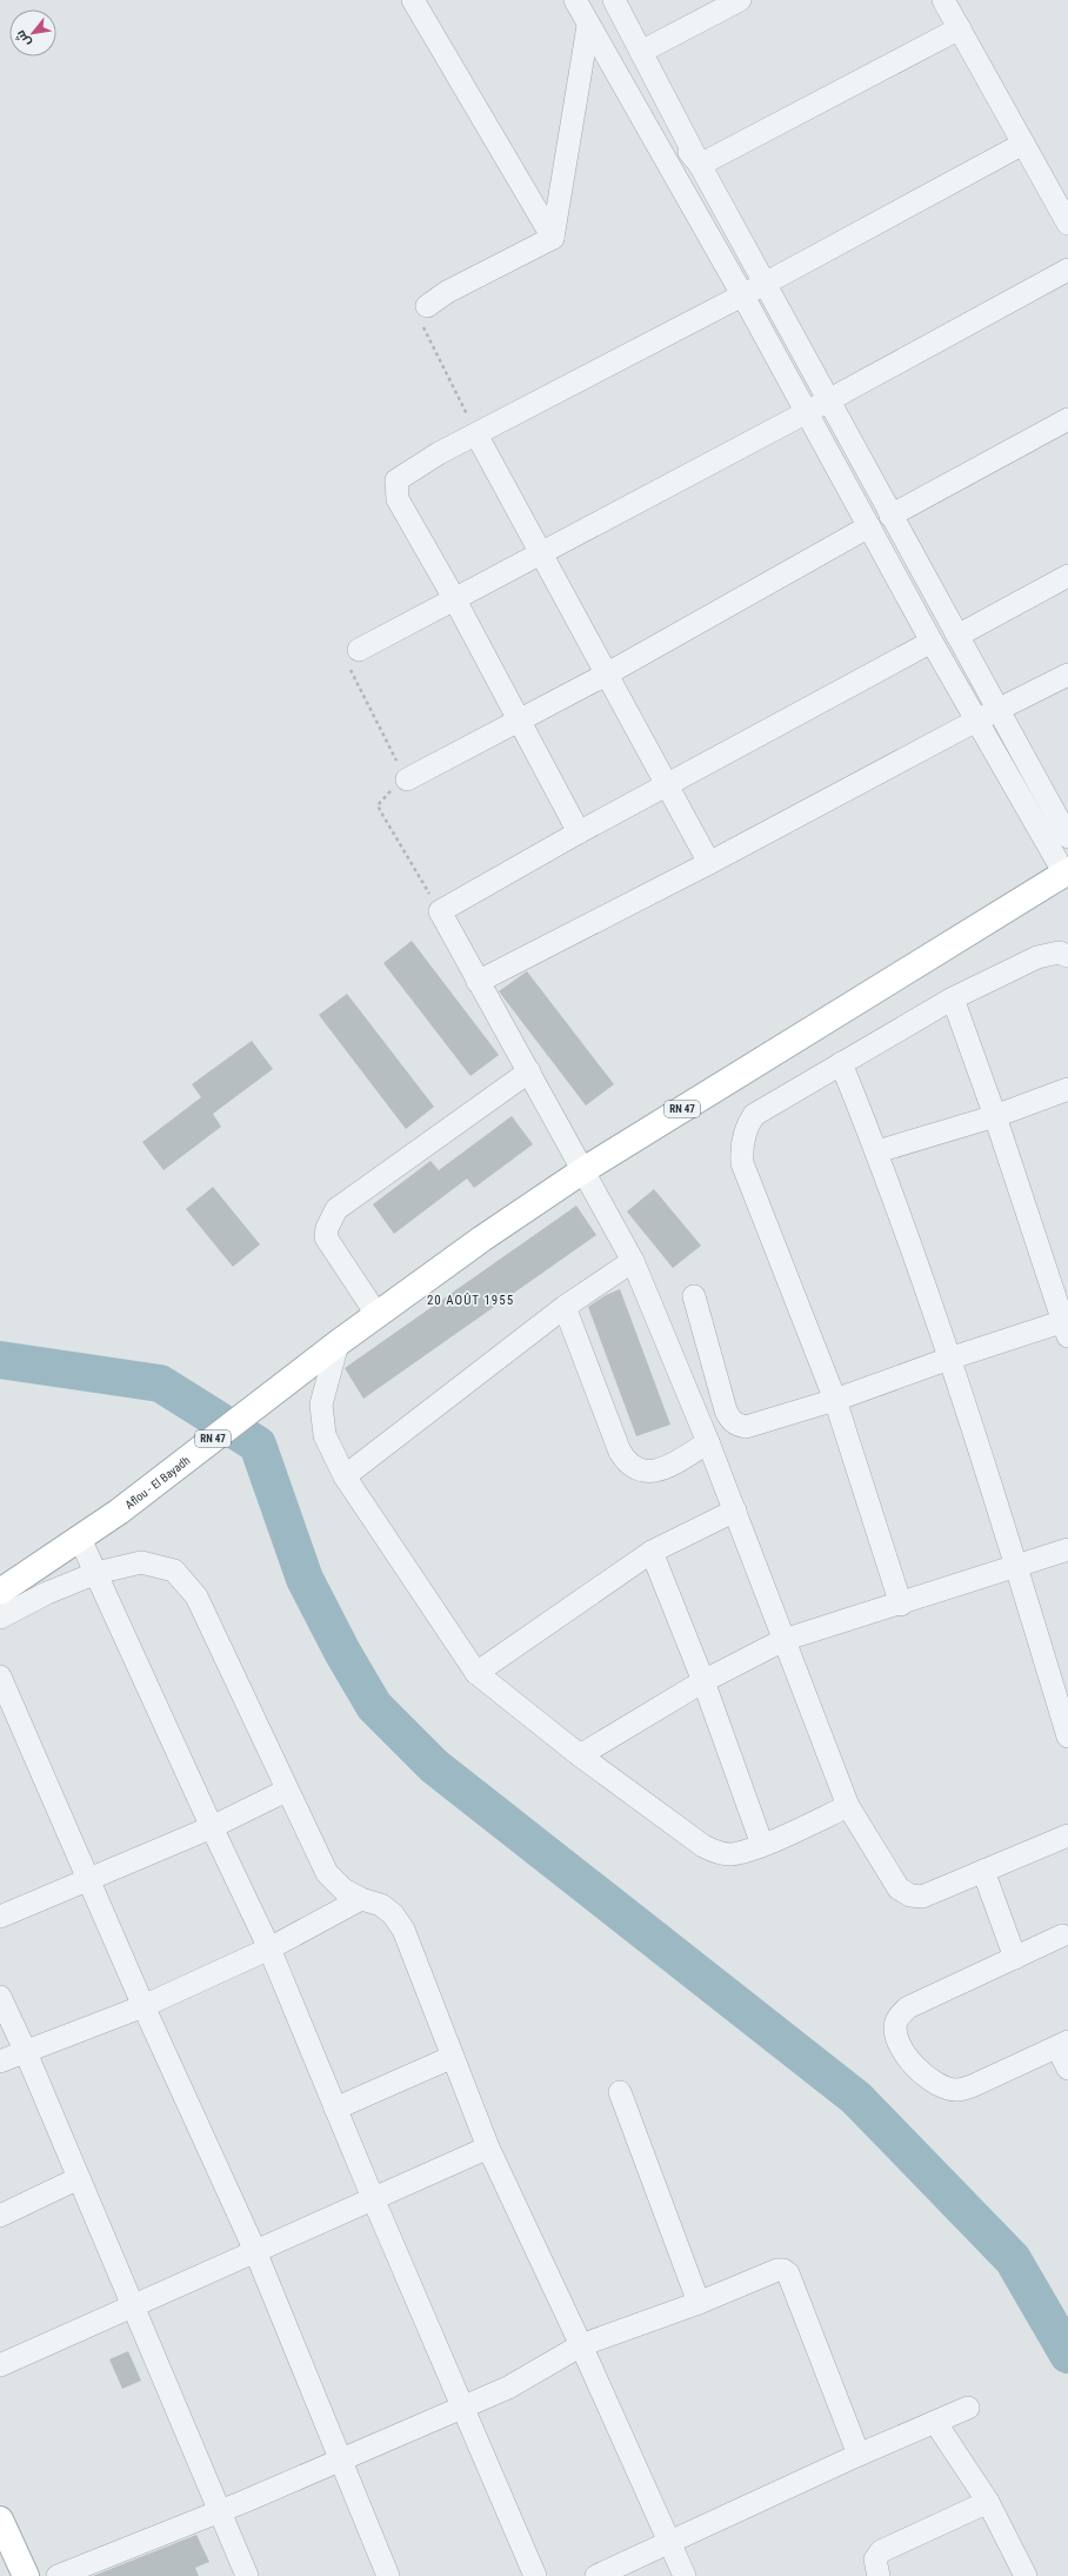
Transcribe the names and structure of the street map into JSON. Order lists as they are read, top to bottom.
{
  "streets": {
    "main road": ["RN 47", "Aflou - El Bayadh"]
  },
  "crossings": [
    ["RN 47", "Aflou - El Bayadh"]
  ],
  "districts": ["20 AOÛT 1955"],
  "north": "bottom left"
}
